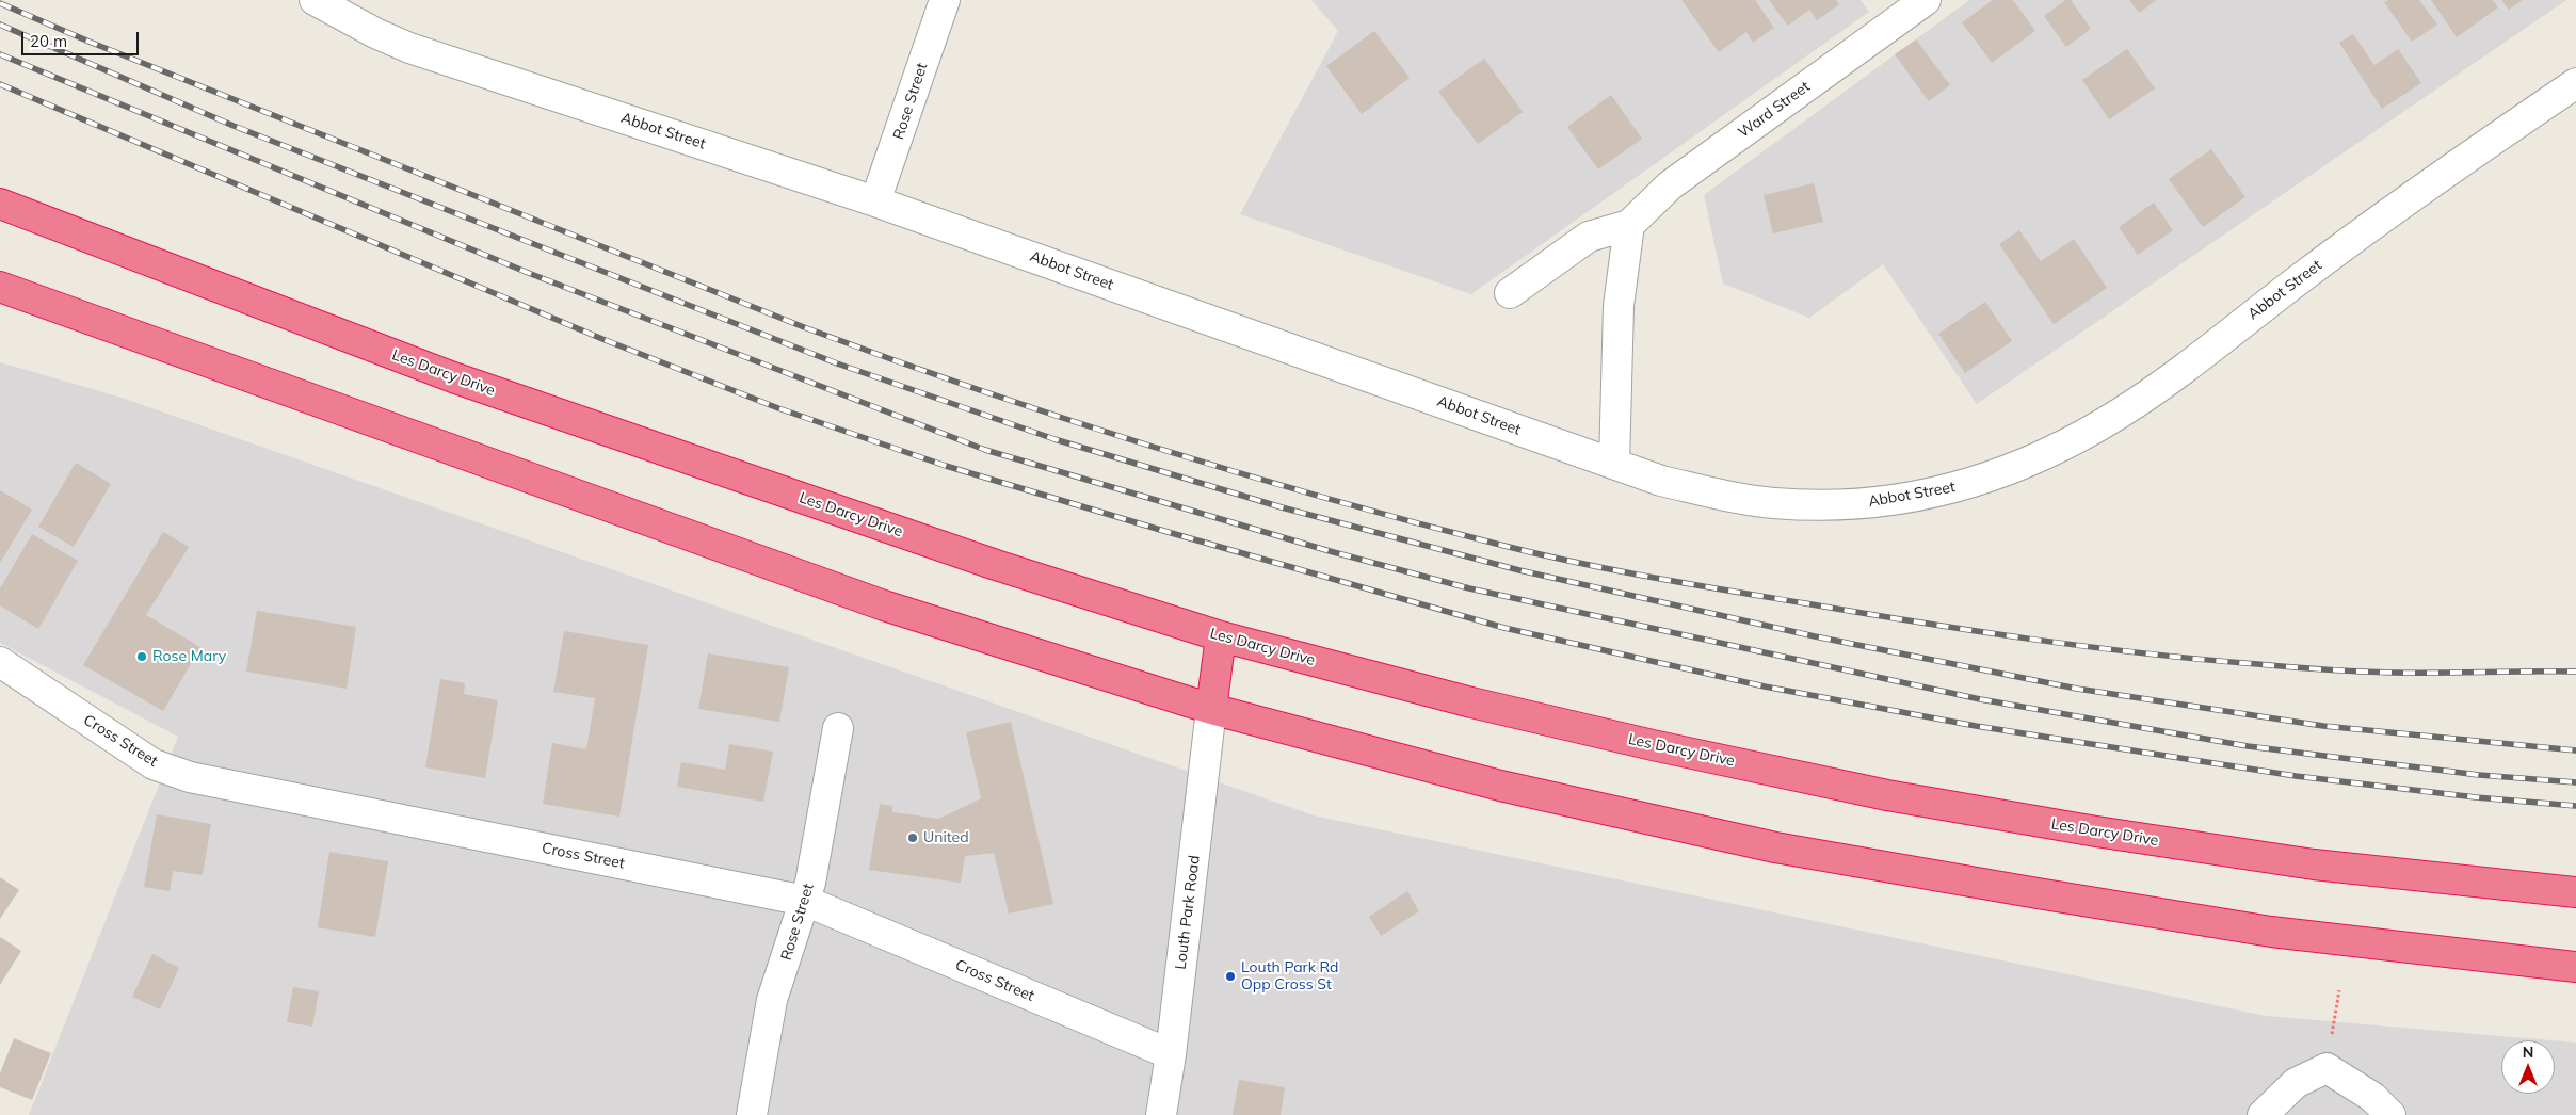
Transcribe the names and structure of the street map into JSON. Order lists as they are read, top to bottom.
{
  "streets": {
    "highway": ["Les Darcy Drive"],
    "street": [
      "Rose Street",
      "Ward Street",
      "Abbot Street",
      "Cross Street",
      "Louth Park Road"
    ]
  },
  "crossings": [
    ["Rose Street", "Abbot Street"],
    ["Rose Street", "Cross Street"],
    ["Cross Street", "Louth Park Road"]
  ],
  "places": ["Rose Mary", "United", "Louth Park Rd Opp Cross St"],
  "scale_bar": "20 m",
  "north": "top"
}
